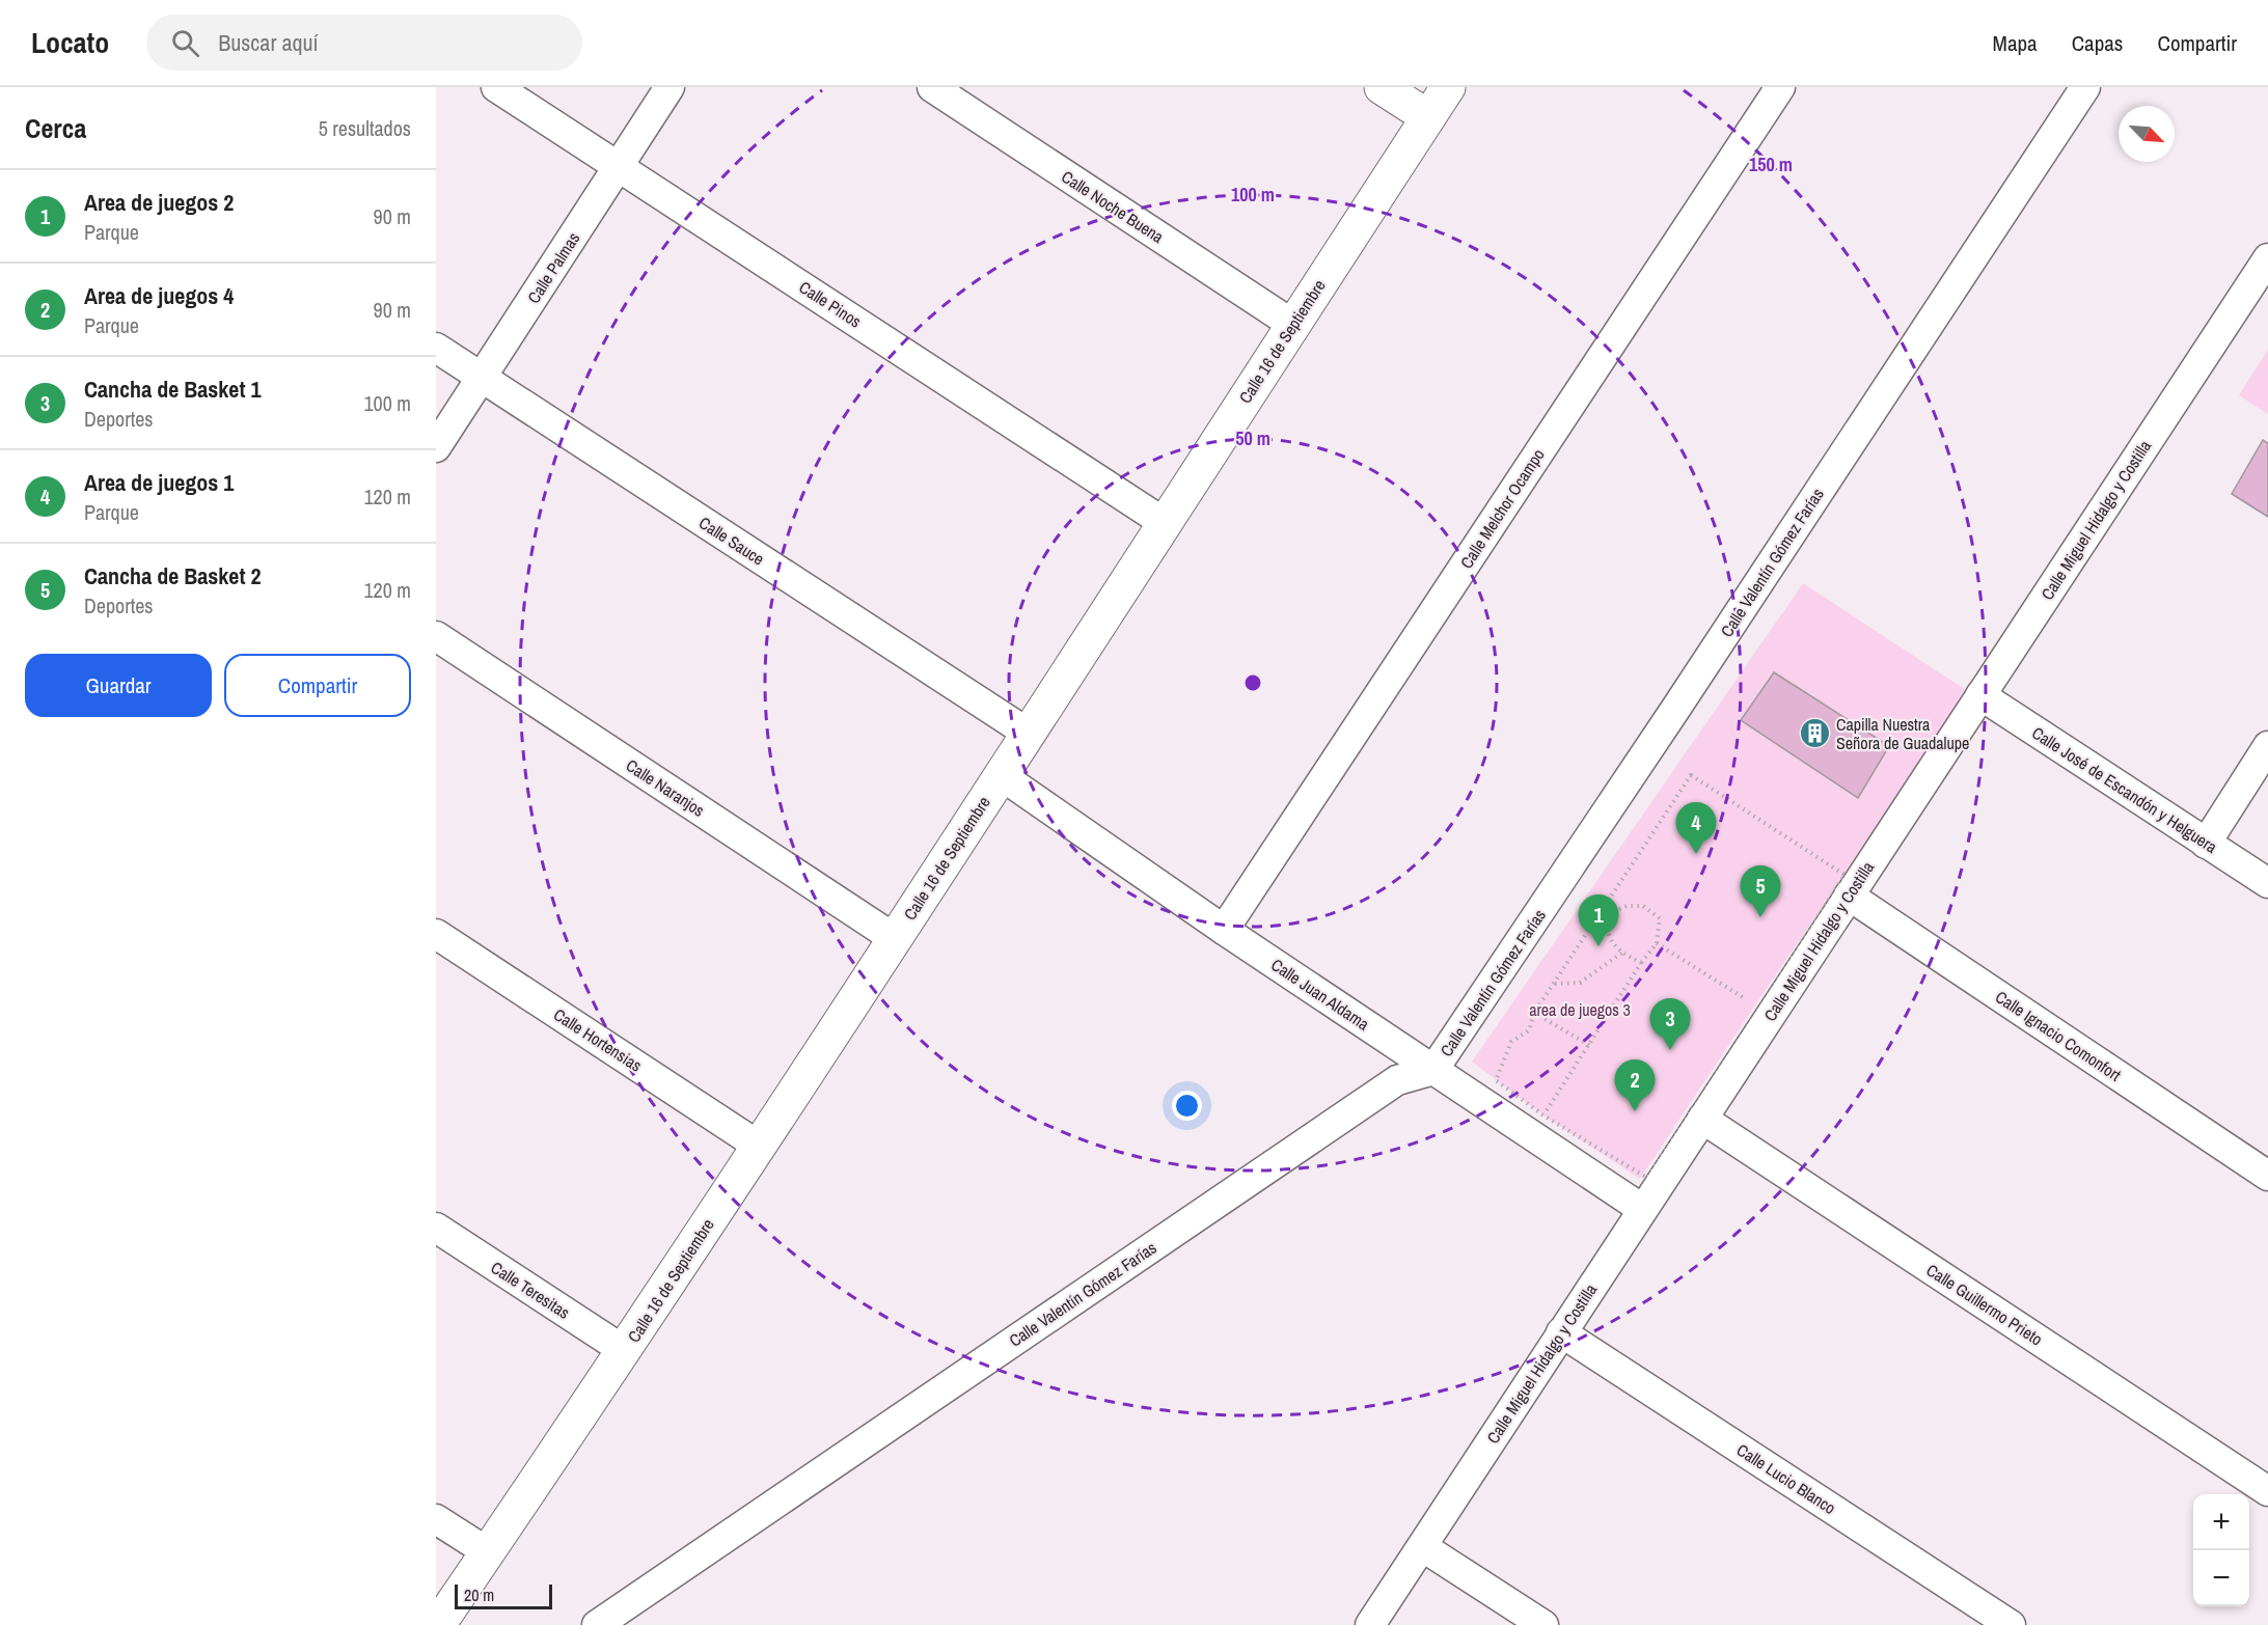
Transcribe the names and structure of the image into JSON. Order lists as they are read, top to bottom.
{
  "streets": {
    "street": [
      "Calle Noche Buena",
      "Calle Palmas",
      "Calle Pinos",
      "Calle 16 de Septiembre",
      "Calle Melchor Ocampo",
      "Calle Miguel Hidalgo y Costilla",
      "Calle Sauce",
      "Calle Valentín Gómez Farías",
      "Calle Naranjos",
      "Calle José de Escandón y Helguera",
      "Calle Juan Aldama",
      "Calle Ignacio Comonfort",
      "Calle Hortensias",
      "Calle Teresitas",
      "Calle Guillermo Prieto",
      "Calle Lucio Blanco"
    ]
  },
  "crossings": [
    ["Calle Noche Buena", "Calle 16 de Septiembre"],
    ["Calle Palmas", "Calle Pinos"],
    ["Calle Palmas", "Calle Sauce"],
    ["Calle Pinos", "Calle 16 de Septiembre"],
    ["Calle 16 de Septiembre", "Calle Sauce"],
    ["Calle 16 de Septiembre", "Calle Naranjos"],
    ["Calle 16 de Septiembre", "Calle Juan Aldama"],
    ["Calle 16 de Septiembre", "Calle Hortensias"],
    ["Calle 16 de Septiembre", "Calle Teresitas"],
    ["Calle Melchor Ocampo", "Calle Juan Aldama"],
    ["Calle Miguel Hidalgo y Costilla", "Calle José de Escandón y Helguera"],
    ["Calle Miguel Hidalgo y Costilla", "Calle Juan Aldama"],
    ["Calle Miguel Hidalgo y Costilla", "Calle Ignacio Comonfort"],
    ["Calle Miguel Hidalgo y Costilla", "Calle Guillermo Prieto"],
    ["Calle Miguel Hidalgo y Costilla", "Calle Lucio Blanco"],
    ["Calle Valentín Gómez Farías", "Calle Juan Aldama"]
  ],
  "parks": ["area de juegos 3"],
  "places": {
    "building": ["Capilla Nuestra Señora de Guadalupe"]
  },
  "scale_bar": "20 m",
  "north": "bottom right",
  "page": {
    "header": "Locato",
    "search": "Buscar aquí",
    "nav": ["Mapa", "Capas", "Compartir"],
    "heading": ["Cerca", "5 resultados"],
    "list": [
      {
        "mark": "1",
        "name": "Area de juegos 2",
        "note": "Parque",
        "value": "90 m"
      },
      {
        "mark": "2",
        "name": "Area de juegos 4",
        "note": "Parque",
        "value": "90 m"
      },
      {
        "mark": "3",
        "name": "Cancha de Basket 1",
        "note": "Deportes",
        "value": "100 m"
      },
      {
        "mark": "4",
        "name": "Area de juegos 1",
        "note": "Parque",
        "value": "120 m"
      },
      {
        "mark": "5",
        "name": "Cancha de Basket 2",
        "note": "Deportes",
        "value": "120 m"
      }
    ],
    "buttons": ["Guardar", "Compartir"],
    "pins": [
      "4",
      "5",
      "1",
      "3",
      "2"
    ],
    "map_buttons": ["+", "−"],
    "scale": "20 m"
  },
  "rings": ["150 m", "100 m", "50 m"]
}
